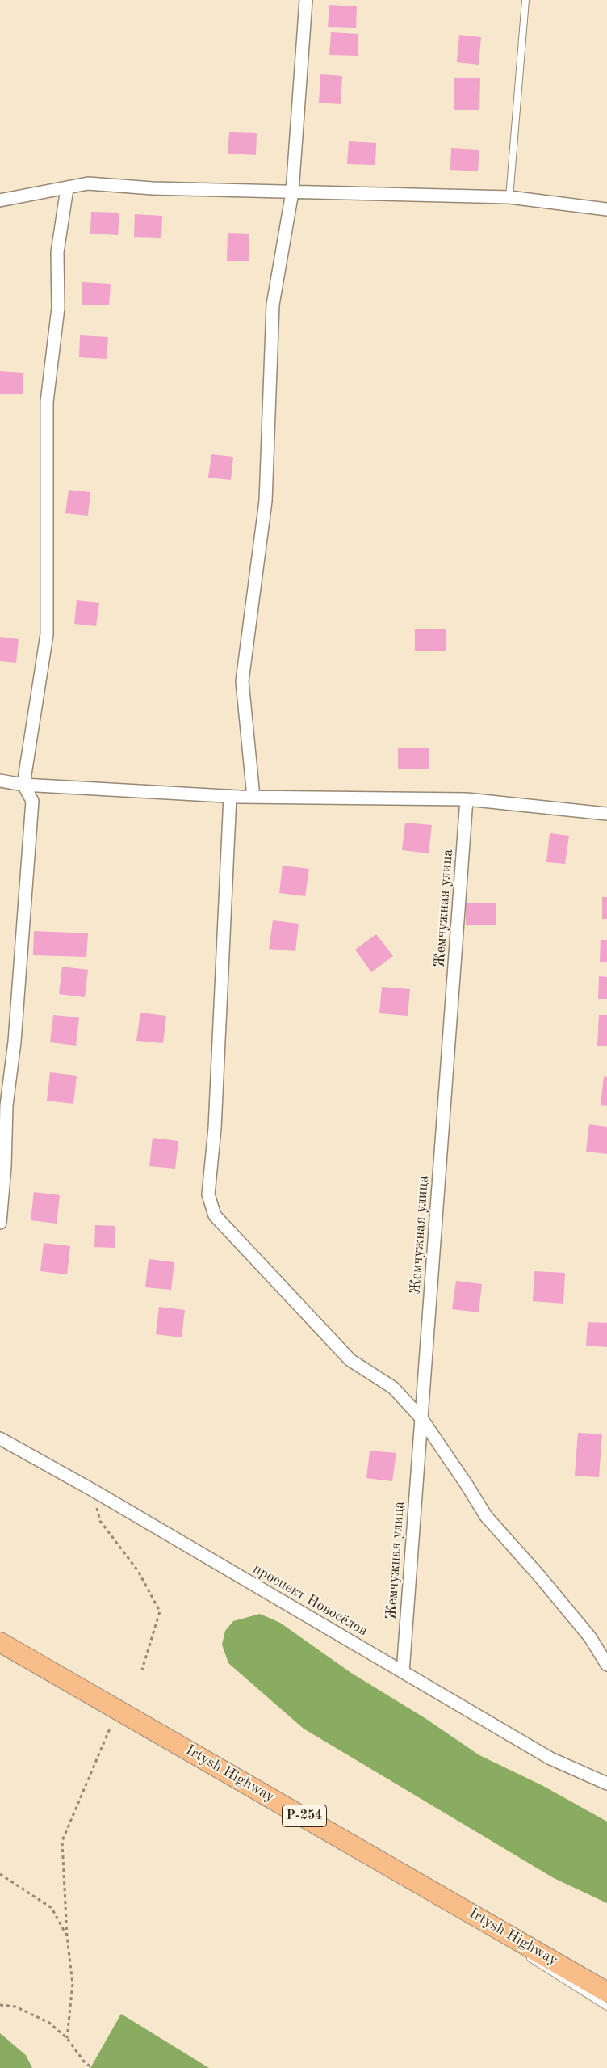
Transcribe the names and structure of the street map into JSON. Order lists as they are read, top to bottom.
{
  "streets": {
    "highway": ["Irtysh Highway", "Р-254"],
    "street": ["Жемчужная улица", "проспект Новосёлов"]
  },
  "crossings": [
    ["Жемчужная улица", "проспект Новосёлов"]
  ]
}
